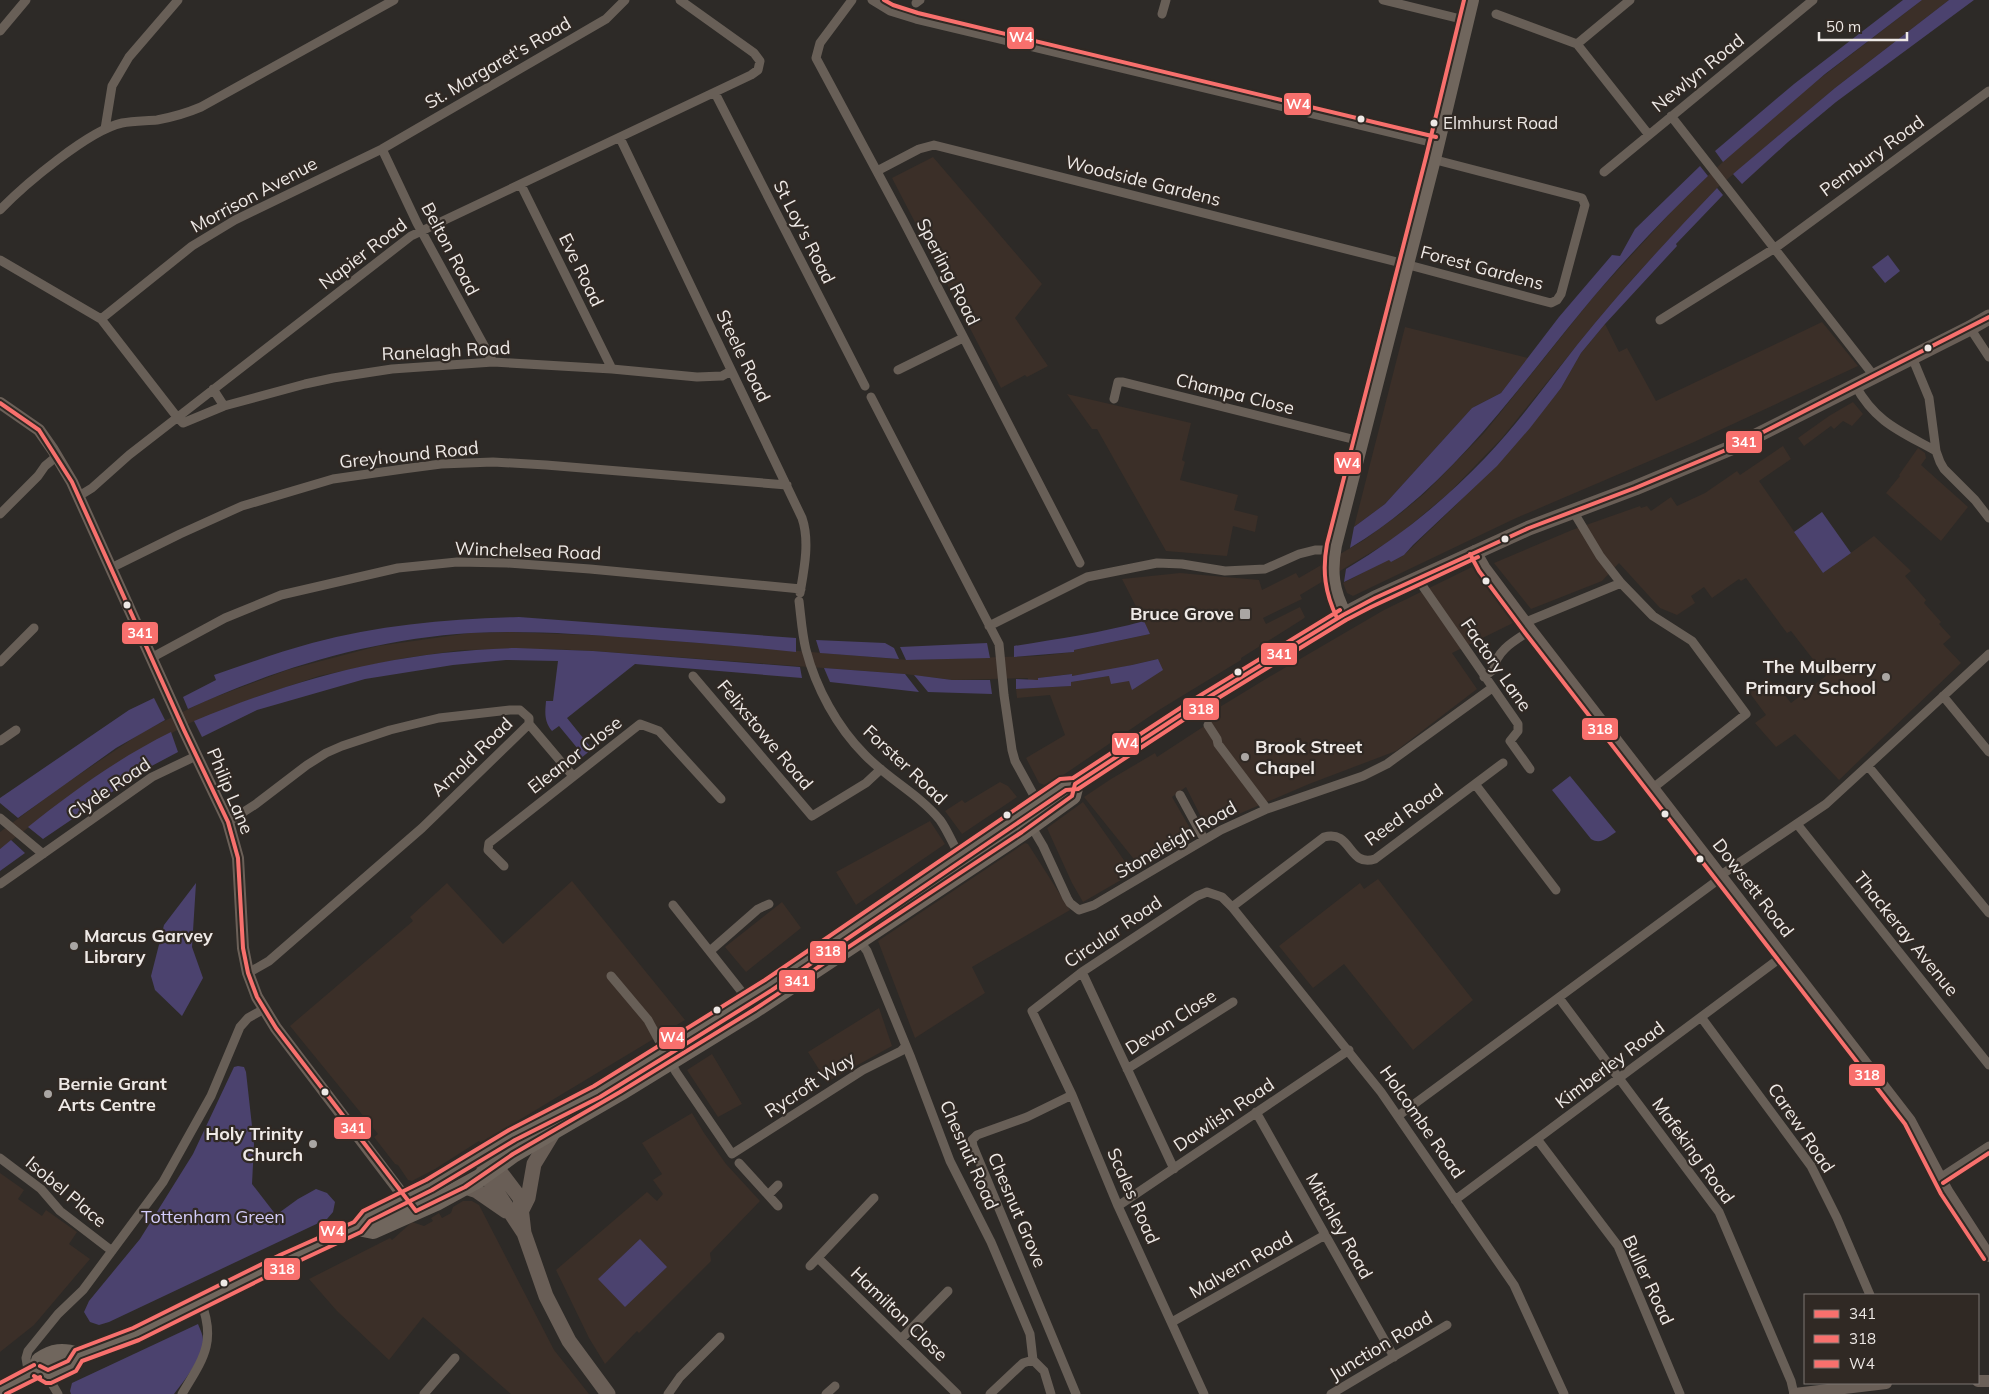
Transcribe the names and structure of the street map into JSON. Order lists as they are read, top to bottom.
{
  "streets": {
    "street": [
      "St. Margaret's Road",
      "Newlyn Road",
      "Pembury Road",
      "Woodside Gardens",
      "Morrison Avenue",
      "St Loy's Road",
      "Belton Road",
      "Napier Road",
      "Forest Gardens",
      "Eve Road",
      "Sperling Road",
      "Ranelagh Road",
      "Steele Road",
      "Champa Close",
      "Greyhound Road",
      "Winchelsea Road",
      "Factory Lane",
      "Felixstowe Road",
      "Eleanor Close",
      "Arnold Road",
      "Forster Road",
      "Clyde Road",
      "Philip Lane",
      "Reed Road",
      "Stoneleigh Road",
      "Dowsett Road",
      "Circular Road",
      "Thackeray Avenue",
      "Devon Close",
      "Kimberley Road",
      "Rycroft Way",
      "Dawlish Road",
      "Holcombe Road",
      "Carew Road",
      "Mafeking Road",
      "Chesnut Road",
      "Isobel Place",
      "Scales Road",
      "Chesnut Grove",
      "Mitchley Road",
      "Malvern Road",
      "Buller Road",
      "Hamilton Close",
      "Junction Road"
    ]
  },
  "crossings": [
    ["St. Margaret's Road", "Morrison Avenue"],
    ["St. Margaret's Road", "Belton Road"],
    ["Woodside Gardens", "Forest Gardens"],
    ["Woodside Gardens", "Sperling Road"],
    ["Morrison Avenue", "Belton Road"],
    ["St Loy's Road", "Napier Road"],
    ["Belton Road", "Napier Road"],
    ["Belton Road", "Ranelagh Road"],
    ["Napier Road", "Eve Road"],
    ["Napier Road", "Ranelagh Road"],
    ["Napier Road", "Steele Road"],
    ["Napier Road", "Philip Lane"],
    ["Eve Road", "Ranelagh Road"],
    ["Ranelagh Road", "Steele Road"],
    ["Steele Road", "Greyhound Road"],
    ["Steele Road", "Winchelsea Road"],
    ["Steele Road", "Forster Road"],
    ["Greyhound Road", "Philip Lane"],
    ["Winchelsea Road", "Forster Road"],
    ["Winchelsea Road", "Philip Lane"],
    ["Factory Lane", "Stoneleigh Road"],
    ["Felixstowe Road", "Forster Road"],
    ["Arnold Road", "Philip Lane"],
    ["Clyde Road", "Philip Lane"],
    ["Reed Road", "Holcombe Road"],
    ["Dowsett Road", "Kimberley Road"],
    ["Circular Road", "Devon Close"],
    ["Circular Road", "Holcombe Road"],
    ["Circular Road", "Scales Road"],
    ["Devon Close", "Dawlish Road"],
    ["Kimberley Road", "Holcombe Road"],
    ["Kimberley Road", "Carew Road"],
    ["Kimberley Road", "Mafeking Road"],
    ["Kimberley Road", "Buller Road"],
    ["Rycroft Way", "Chesnut Road"],
    ["Dawlish Road", "Holcombe Road"],
    ["Dawlish Road", "Scales Road"],
    ["Dawlish Road", "Mitchley Road"],
    ["Scales Road", "Chesnut Grove"],
    ["Scales Road", "Malvern Road"],
    ["Mitchley Road", "Malvern Road"],
    ["Mitchley Road", "Junction Road"]
  ],
  "parks": ["Tottenham Green"],
  "places": {
    "other": [
      "Elmhurst Road",
      "The Mulberry Primary School",
      "Brook Street Chapel",
      "Marcus Garvey Library",
      "Bernie Grant Arts Centre",
      "Holy Trinity Church"
    ],
    "transit": ["Bruce Grove"]
  },
  "lines": ["transit line W4", "transit line 341", "transit line 318"],
  "legend": ["341", "318", "W4"],
  "scale_bar": "50 m"
}
